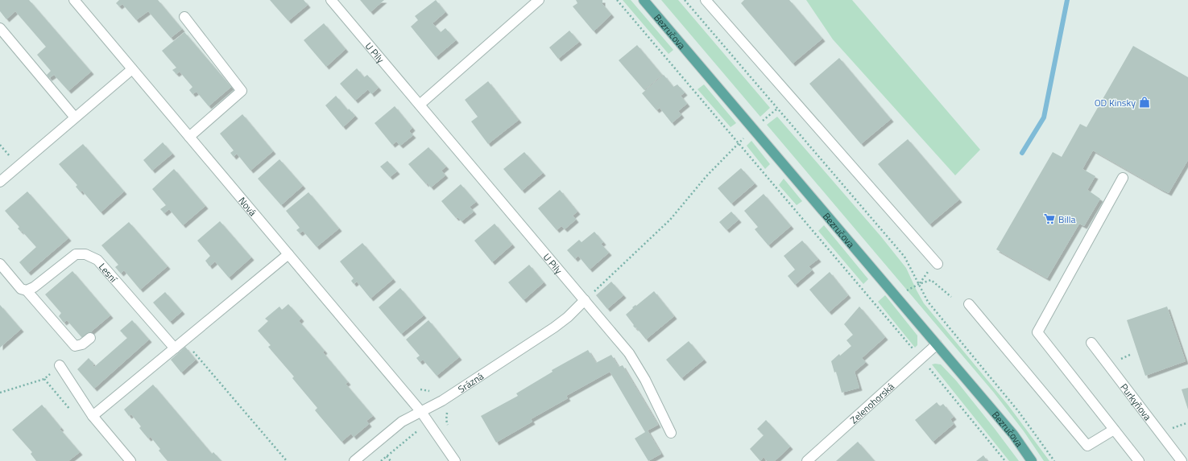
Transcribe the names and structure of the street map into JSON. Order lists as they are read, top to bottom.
{
  "streets": {
    "main road": ["Bezručova"],
    "street": [
      "U Pily",
      "Nová",
      "Lesní",
      "Srázná",
      "Purkyňova",
      "Zelenohorská"
    ]
  },
  "crossings": [
    ["Bezručova", "Zelenohorská"],
    ["U Pily", "Srázná"],
    ["Nová", "Srázná"]
  ],
  "places": {
    "shop": ["OD Kinsky"],
    "supermarket": ["Billa"]
  }
}
